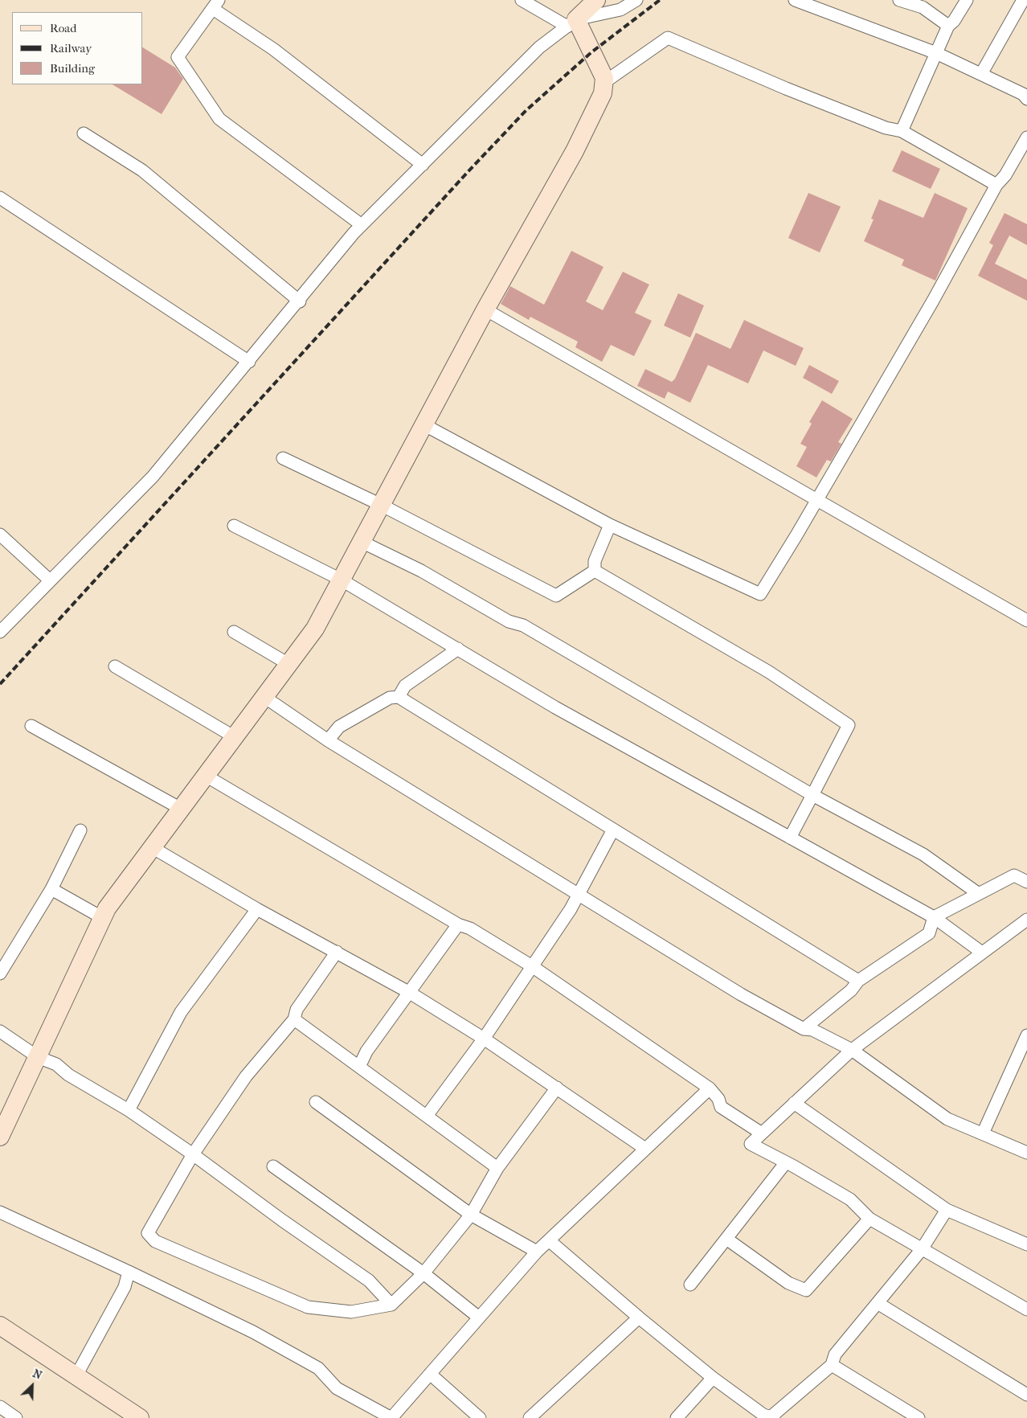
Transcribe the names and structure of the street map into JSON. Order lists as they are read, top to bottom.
{
  "legend": ["Road", "Railway", "Building"],
  "north": "top right"
}
